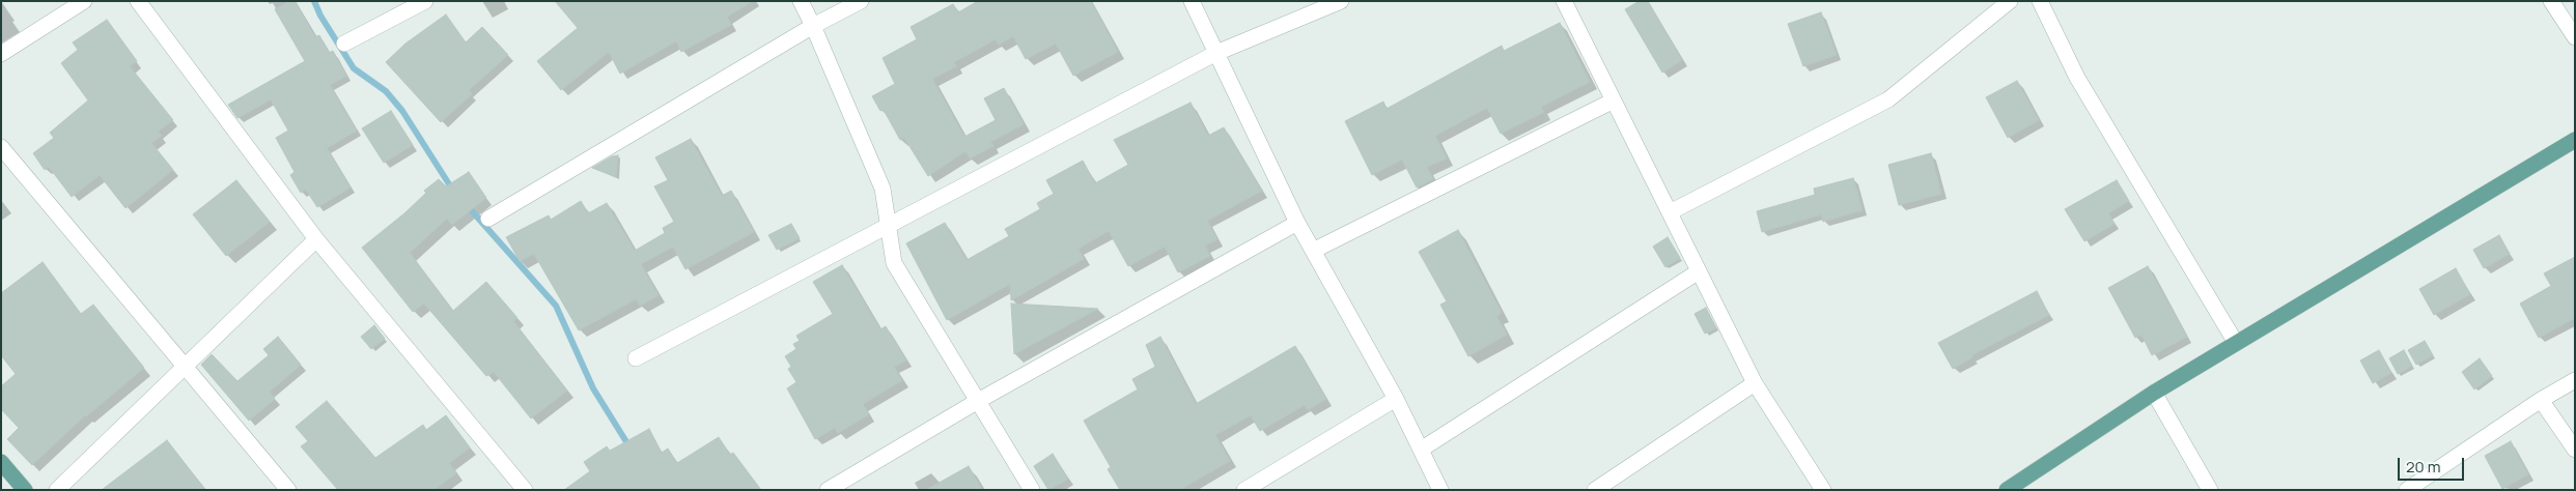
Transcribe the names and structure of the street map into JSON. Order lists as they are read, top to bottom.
{
  "scale_bar": "20 m"
}
